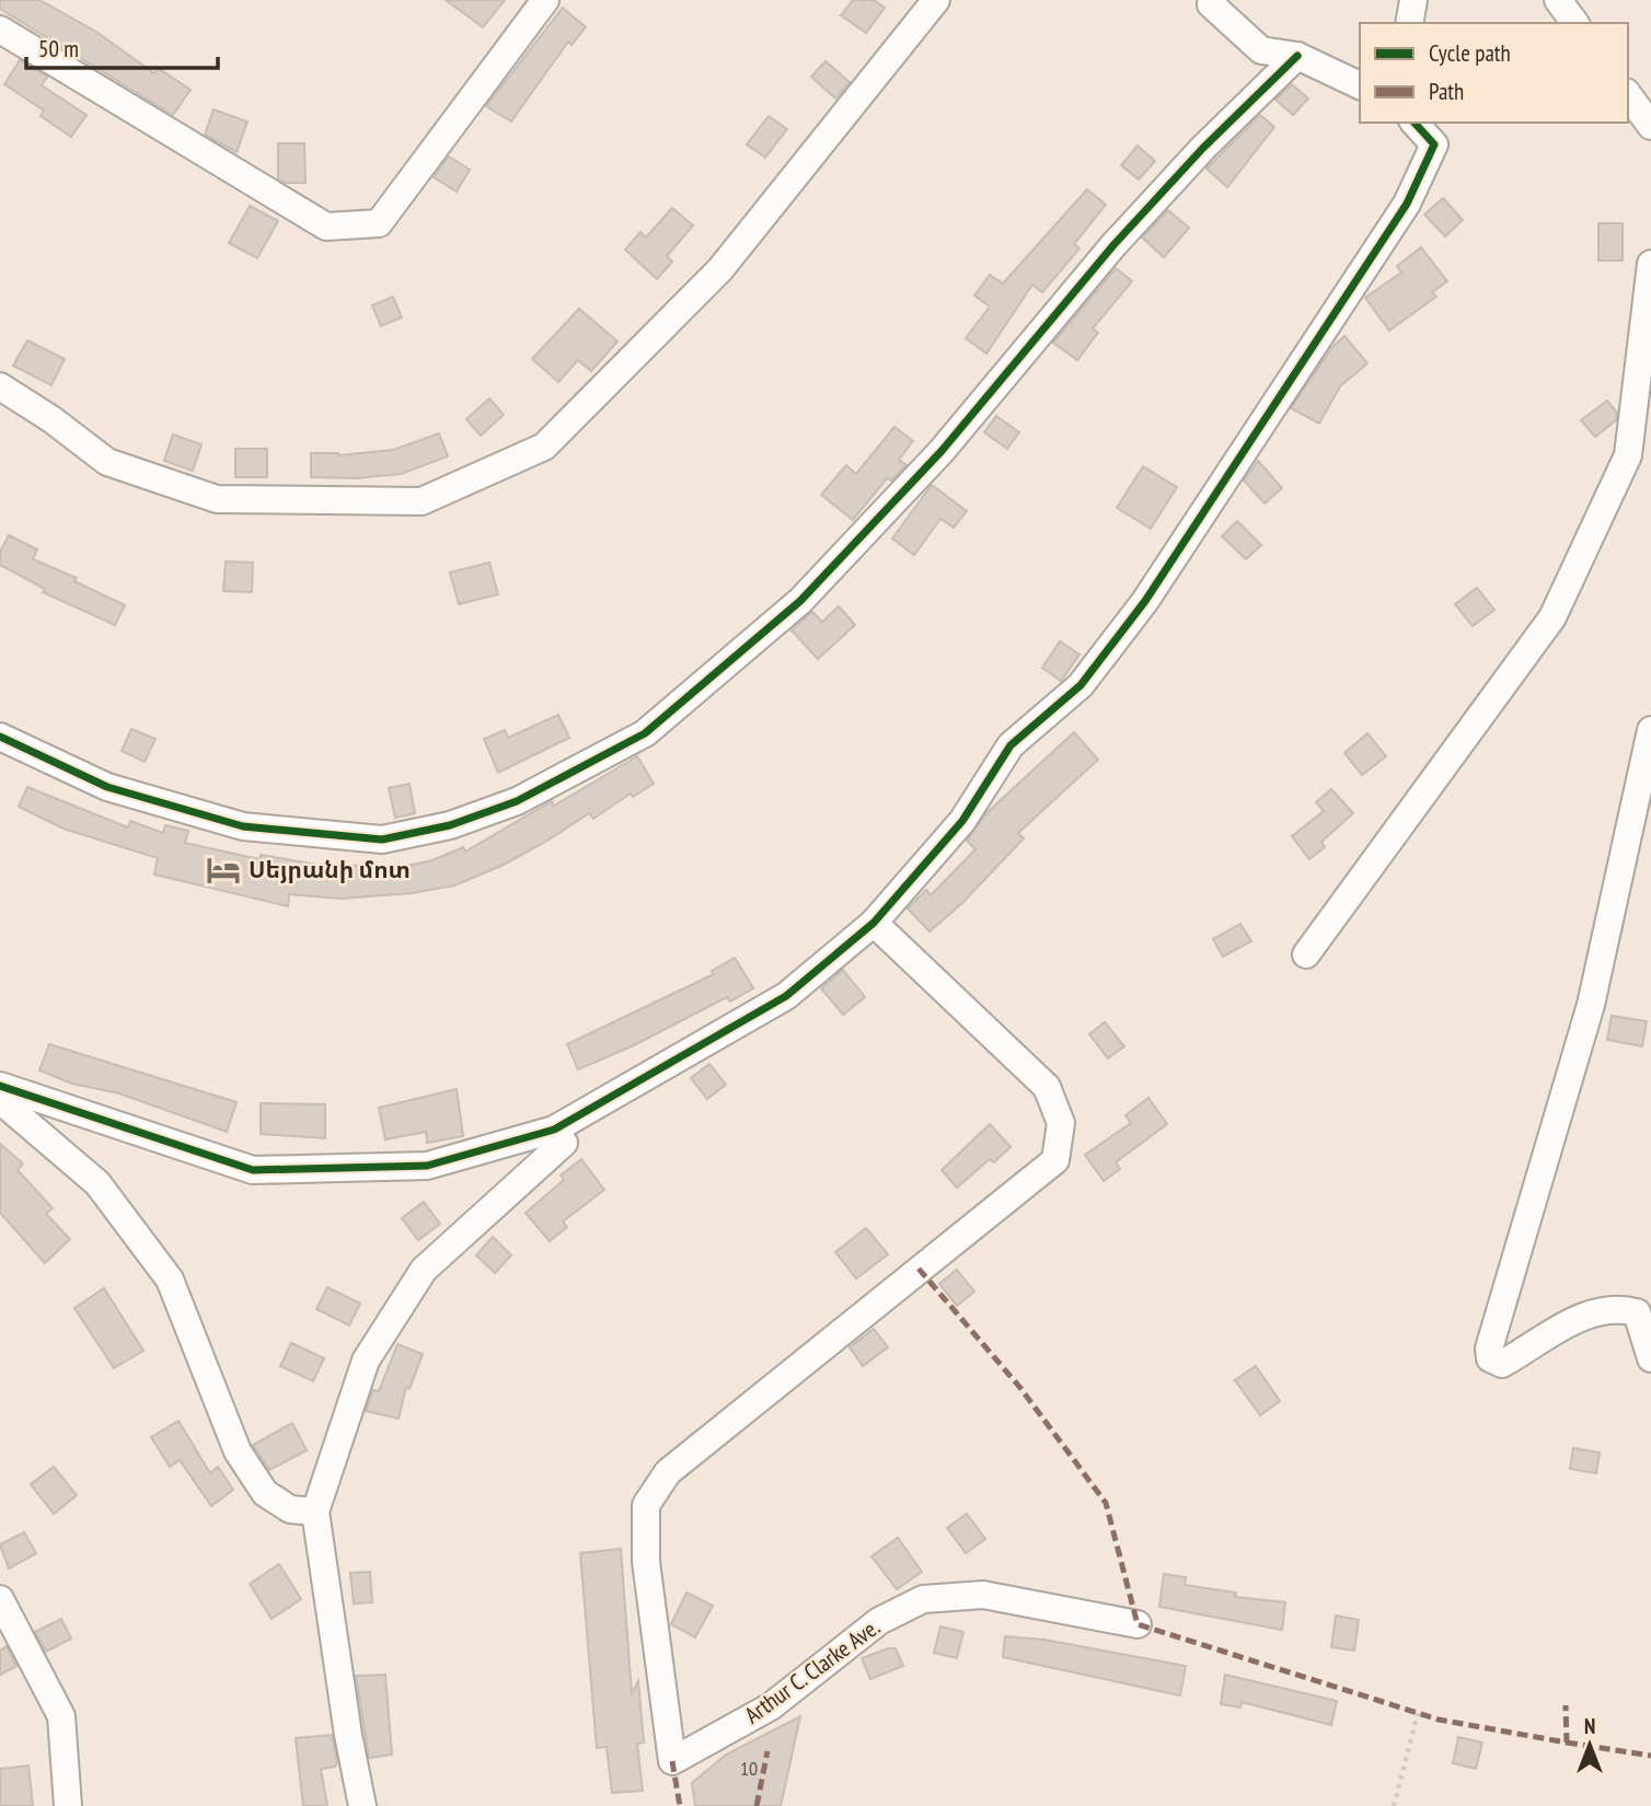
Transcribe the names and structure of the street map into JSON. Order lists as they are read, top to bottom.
{
  "streets": {
    "street": ["Arthur C. Clarke Ave."]
  },
  "places": {
    "hotel": ["Սեյրանի մոտ"]
  },
  "house_numbers": ["10"],
  "legend": ["Cycle path", "Path"],
  "scale_bar": "50 m",
  "north": "top"
}
